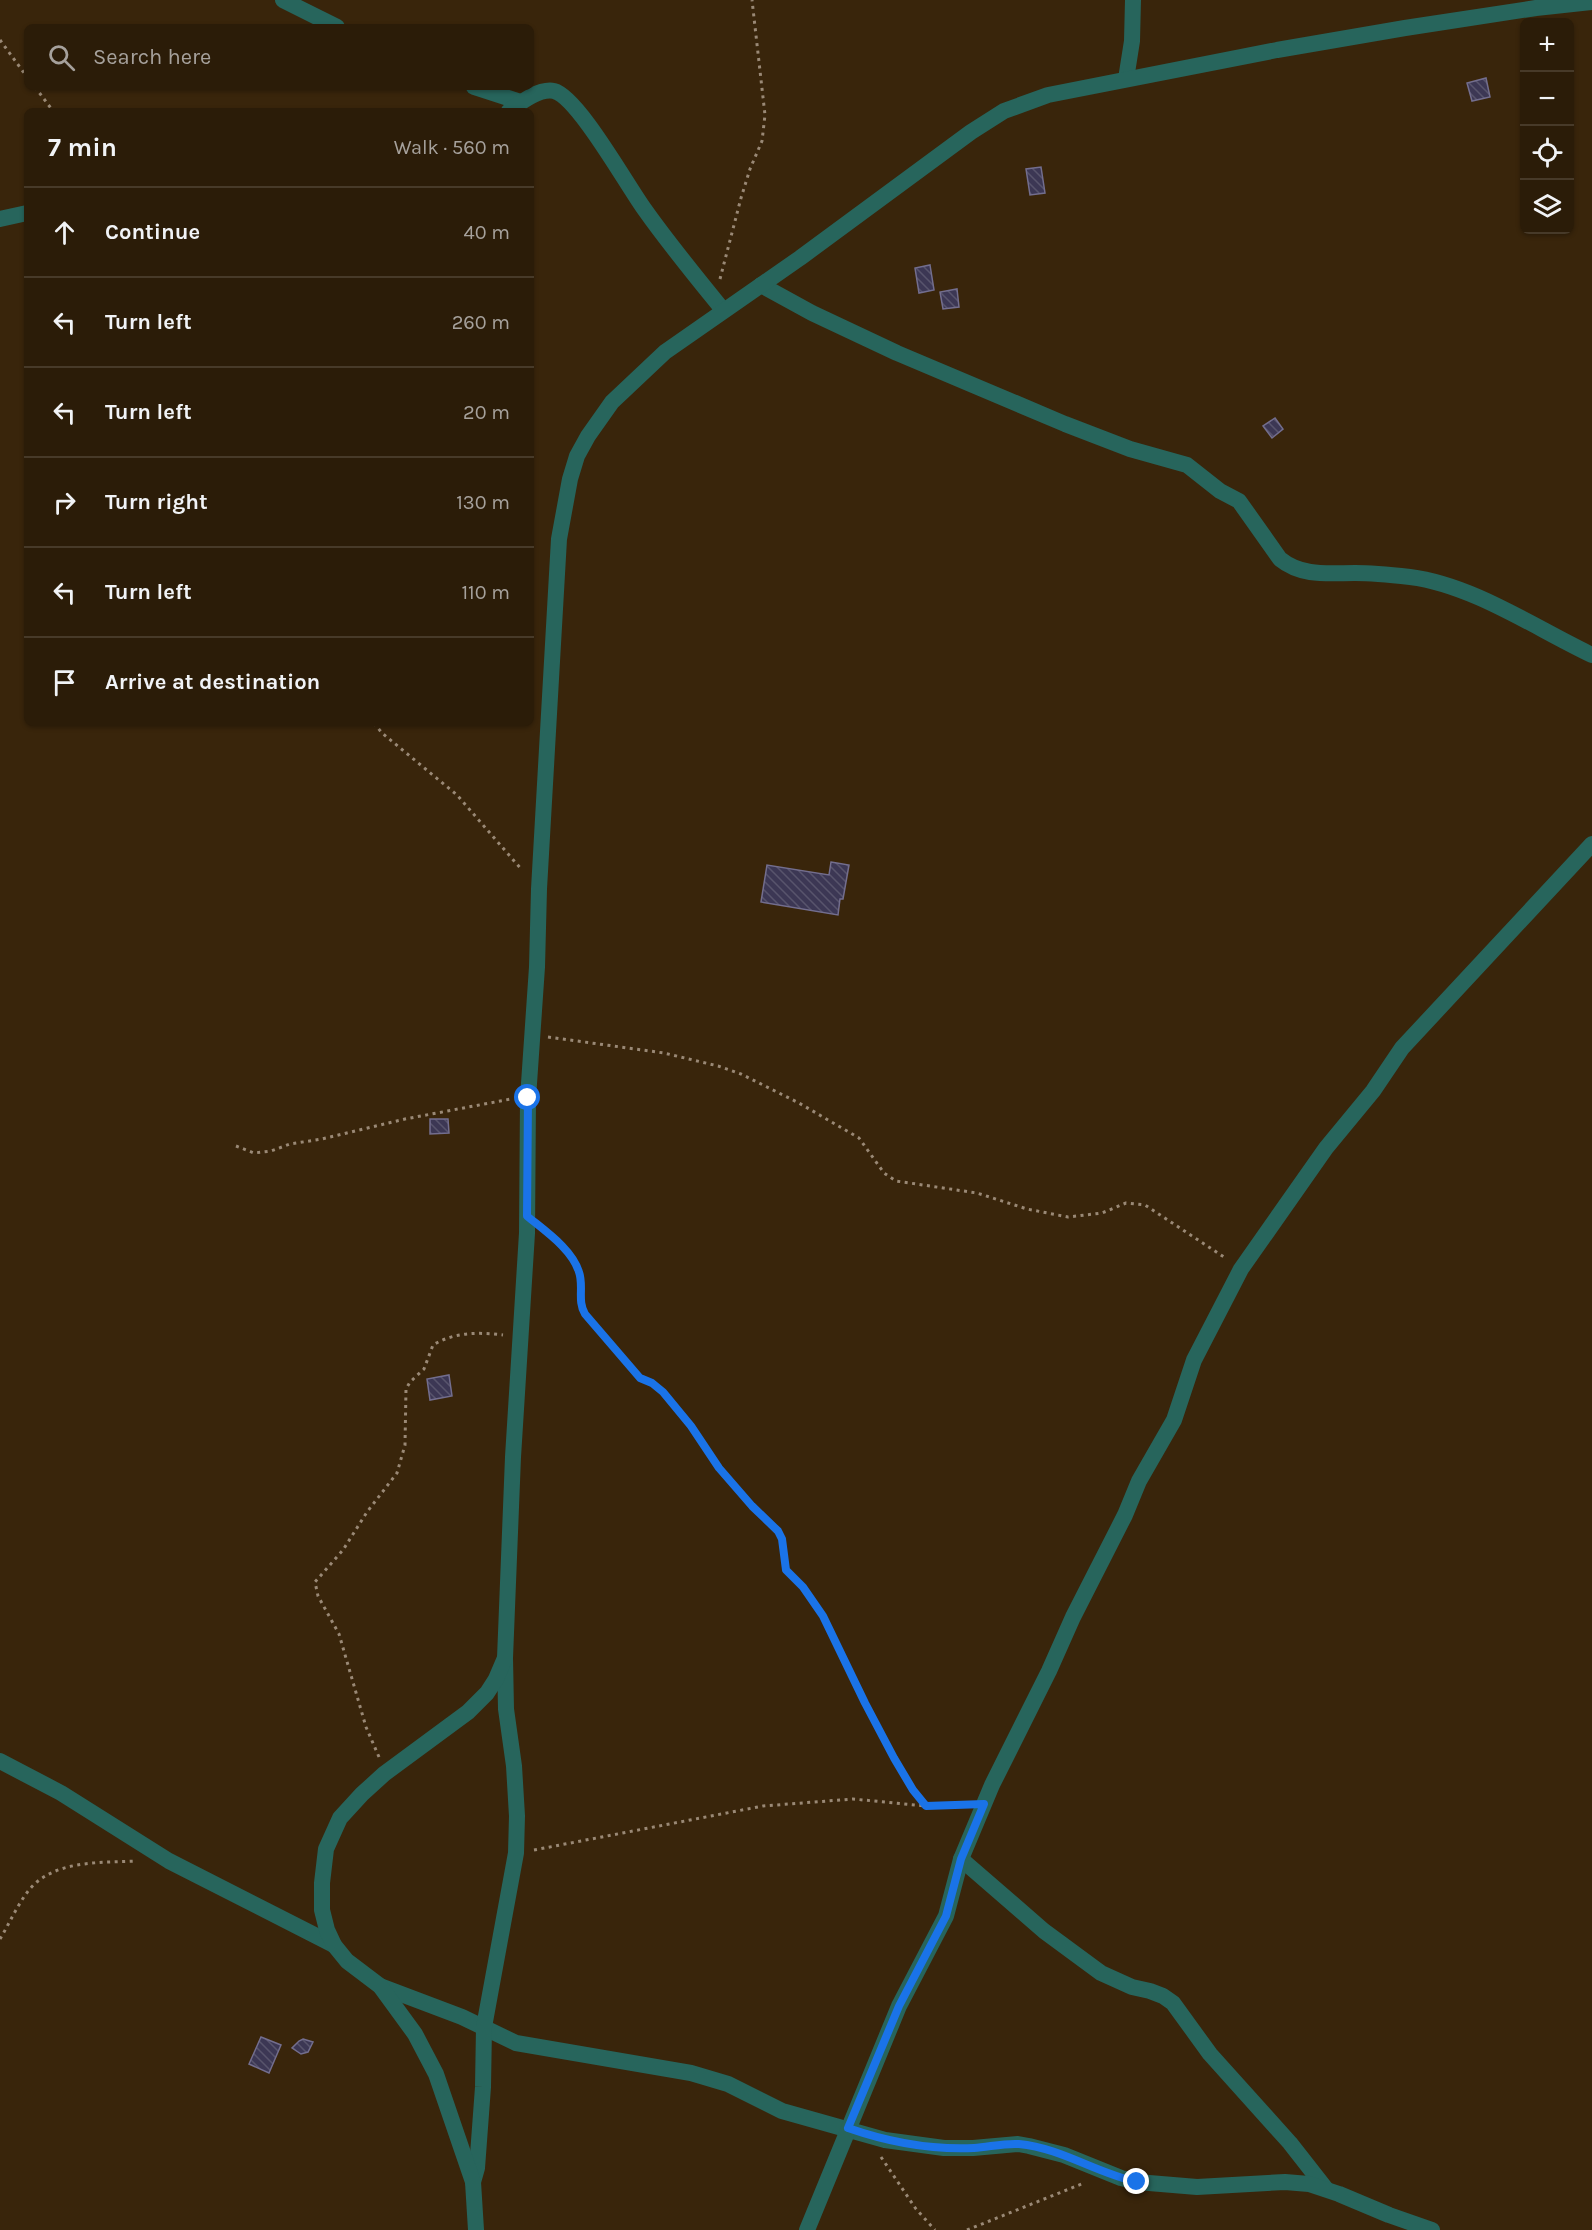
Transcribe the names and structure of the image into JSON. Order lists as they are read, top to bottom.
{
  "page": {
    "map_buttons": ["+", "−"],
    "search": "Search here",
    "heading": ["7 min", "Walk · 560 m"],
    "list": [
      ["Continue", "40 m"],
      ["Turn left", "260 m"],
      ["Turn left", "20 m"],
      ["Turn right", "130 m"],
      ["Turn left", "110 m"],
      "Arrive at destination"
    ]
  }
}
